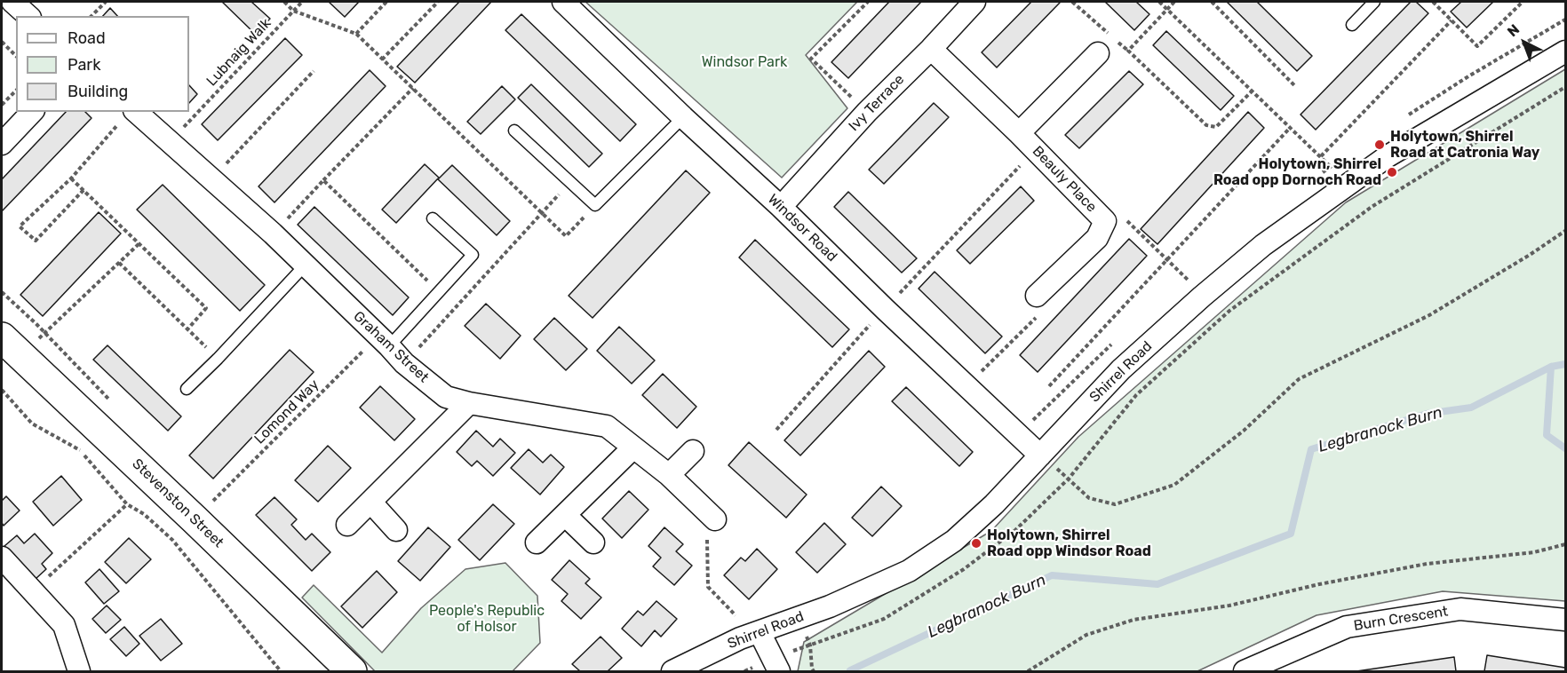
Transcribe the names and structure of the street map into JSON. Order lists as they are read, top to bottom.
{
  "streets": {
    "main road": ["Stevenston Street"],
    "street": [
      "Ivy Terrace",
      "Beauly Place",
      "Windsor Road",
      "Graham Street",
      "Shirrel Road",
      "Burn Crescent"
    ],
    "path": ["Lubnaig Walk", "Lomond Way"]
  },
  "crossings": [
    ["Lubnaig Walk", "Graham Street"],
    ["Ivy Terrace", "Beauly Place"],
    ["Ivy Terrace", "Windsor Road"],
    ["Windsor Road", "Shirrel Road"],
    ["Graham Street", "Lomond Way"]
  ],
  "water": ["Legbranock Burn"],
  "parks": ["Windsor Park", "People's Republic of Holsor"],
  "places": ["Holytown, Shirrel Road at Catronia Way", "Holytown, Shirrel Road opp Dornoch Road", "Holytown, Shirrel Road opp Windsor Road"],
  "legend": ["Road", "Park", "Building"],
  "north": "top left"
}
